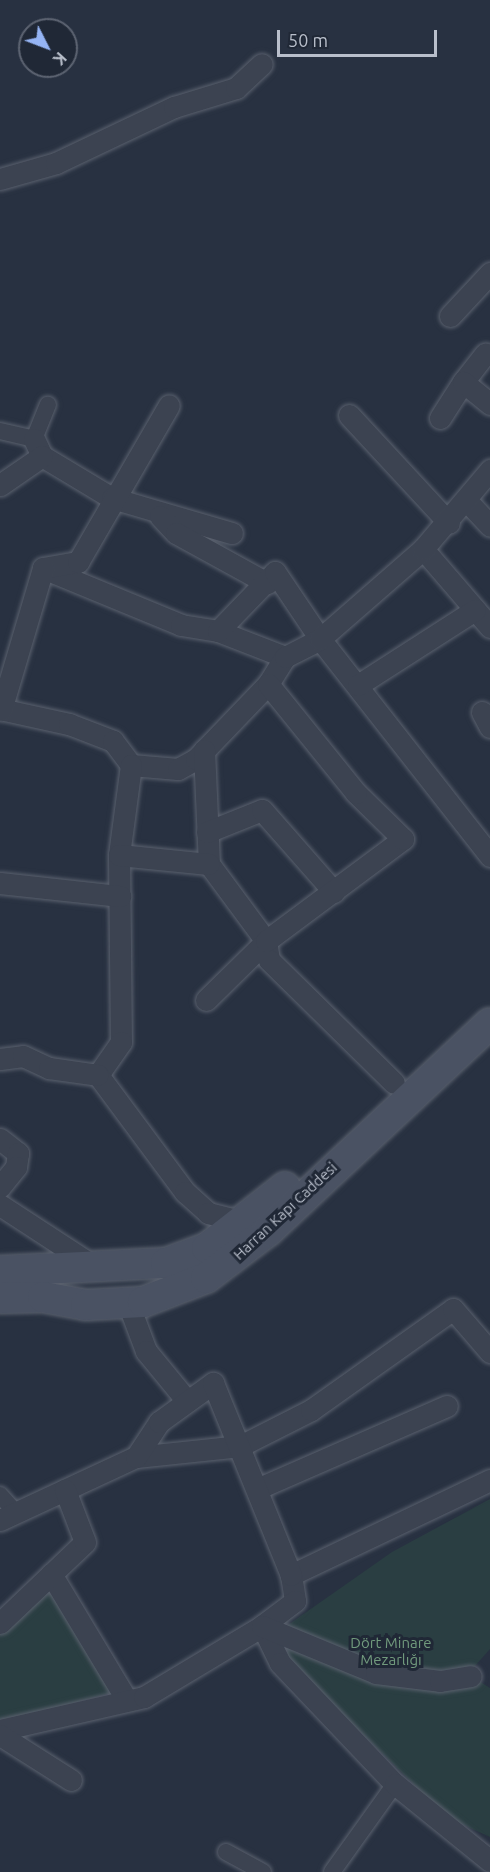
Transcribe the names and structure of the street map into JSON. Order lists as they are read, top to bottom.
{
  "streets": {
    "main road": ["Harran Kapı Caddesi"]
  },
  "parks": ["Dört Minare Mezarlığı"],
  "scale_bar": "50 m",
  "north": "bottom right"
}
